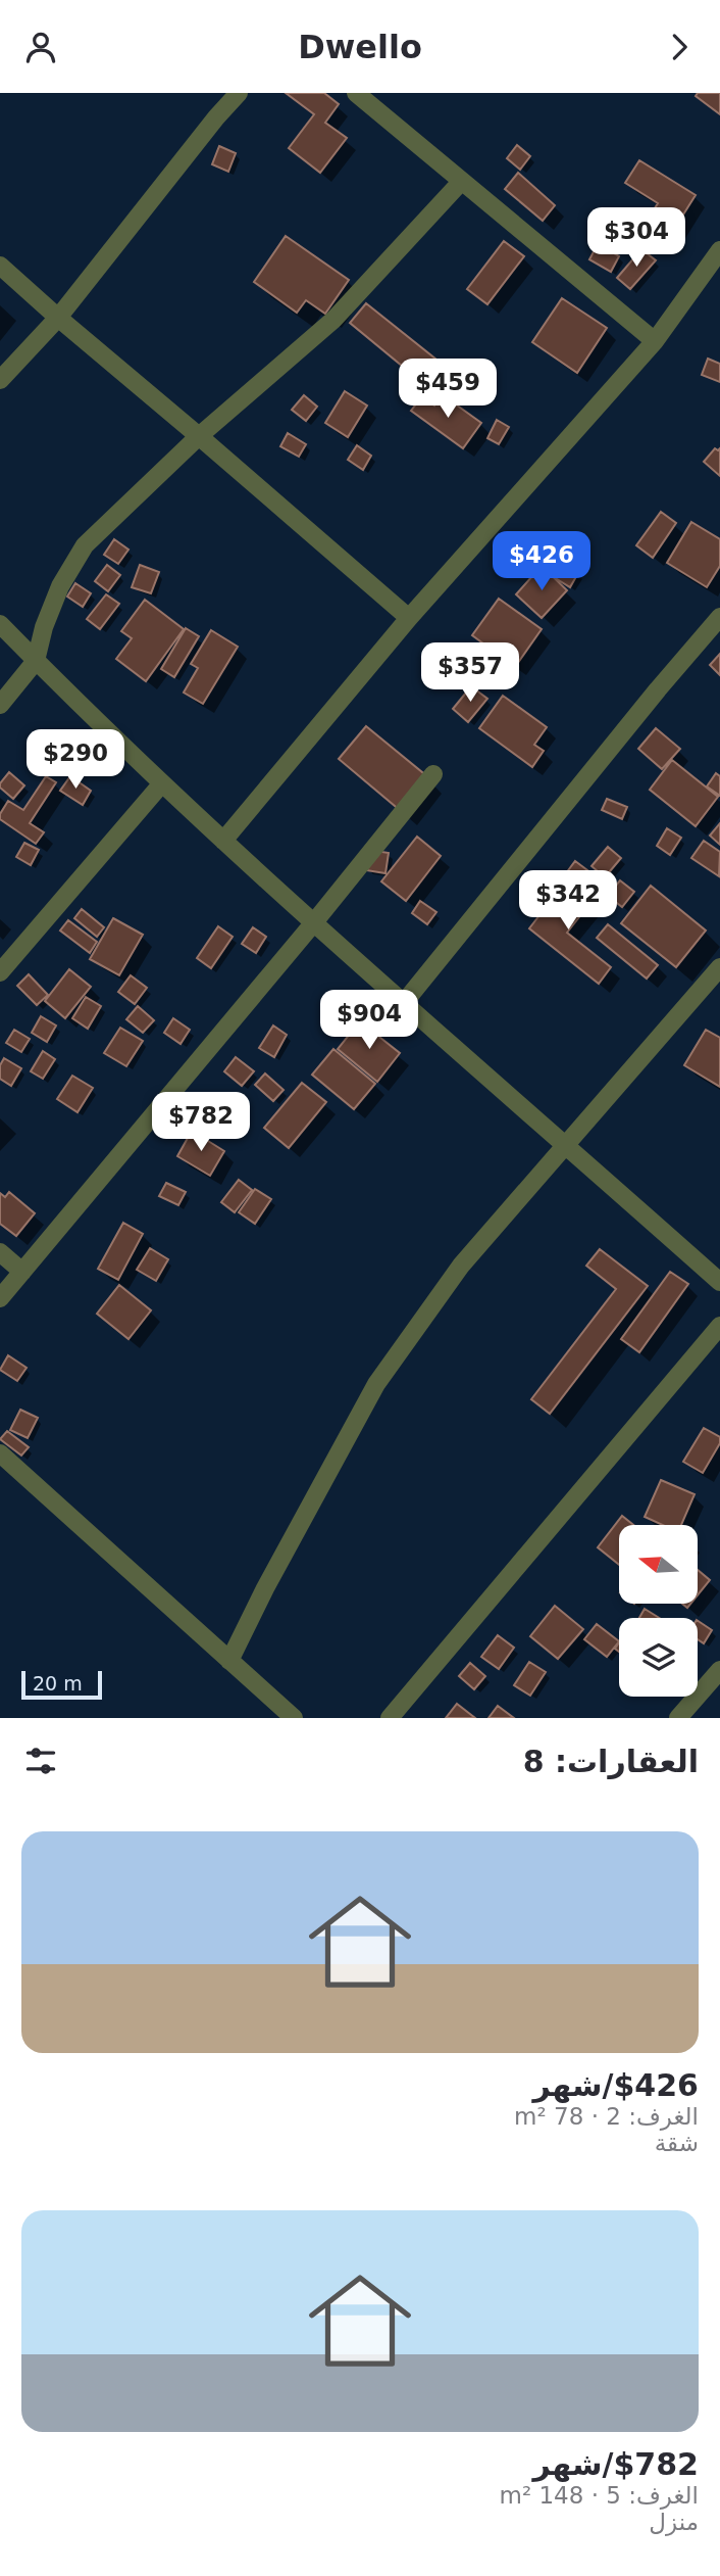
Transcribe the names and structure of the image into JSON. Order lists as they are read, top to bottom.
{
  "scale_bar": "20 m",
  "north": "left",
  "page": {
    "header": "Dwello",
    "price": [
      "$304",
      "$459",
      "$426",
      "$357",
      "$290",
      "$342",
      "$904",
      "$782"
    ],
    "scale": "20 m",
    "heading": "العقارات: 8",
    "list": [
      {
        "name": "$426/شهر",
        "note": "الغرف: 2 · 78 m² · شقة"
      },
      {
        "name": "$782/شهر",
        "note": "الغرف: 5 · 148 m² · منزل"
      }
    ]
  }
}
